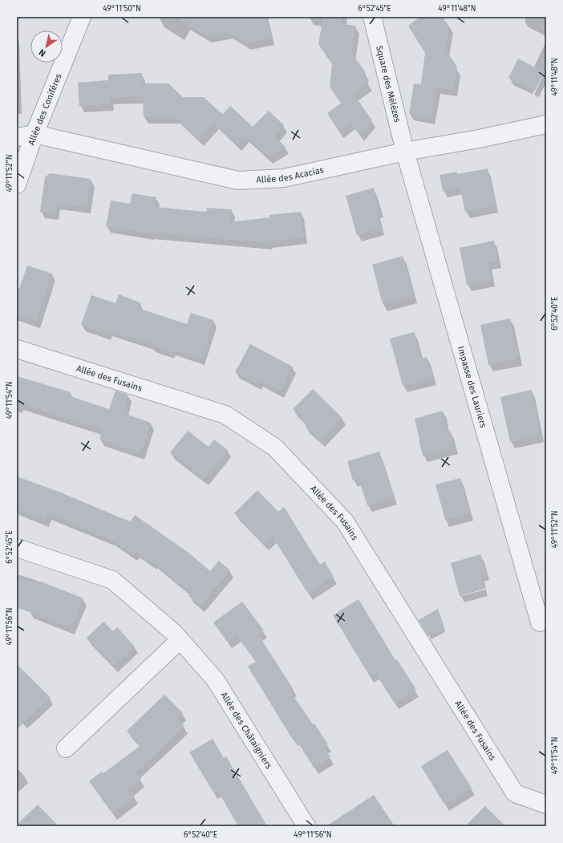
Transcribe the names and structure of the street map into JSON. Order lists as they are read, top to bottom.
{
  "streets": {
    "street": [
      "Square des Mélèzes",
      "Allée des Conifères",
      "Allée des Acacias",
      "Allée des Fusains",
      "Impasse des Lauriers",
      "Allée des Châtaigniers"
    ]
  },
  "crossings": [
    ["Square des Mélèzes", "Allée des Acacias"],
    ["Square des Mélèzes", "Impasse des Lauriers"],
    ["Allée des Conifères", "Allée des Acacias"],
    ["Allée des Acacias", "Impasse des Lauriers"]
  ],
  "north": "bottom left",
  "coordinates": [
    "49°11'50\"N",
    "6°52'45\"E",
    "49°11'48\"N",
    "49°11'52\"N",
    "6°52'40\"E",
    "49°11'54\"N",
    "49°11'56\"N"
  ]
}
